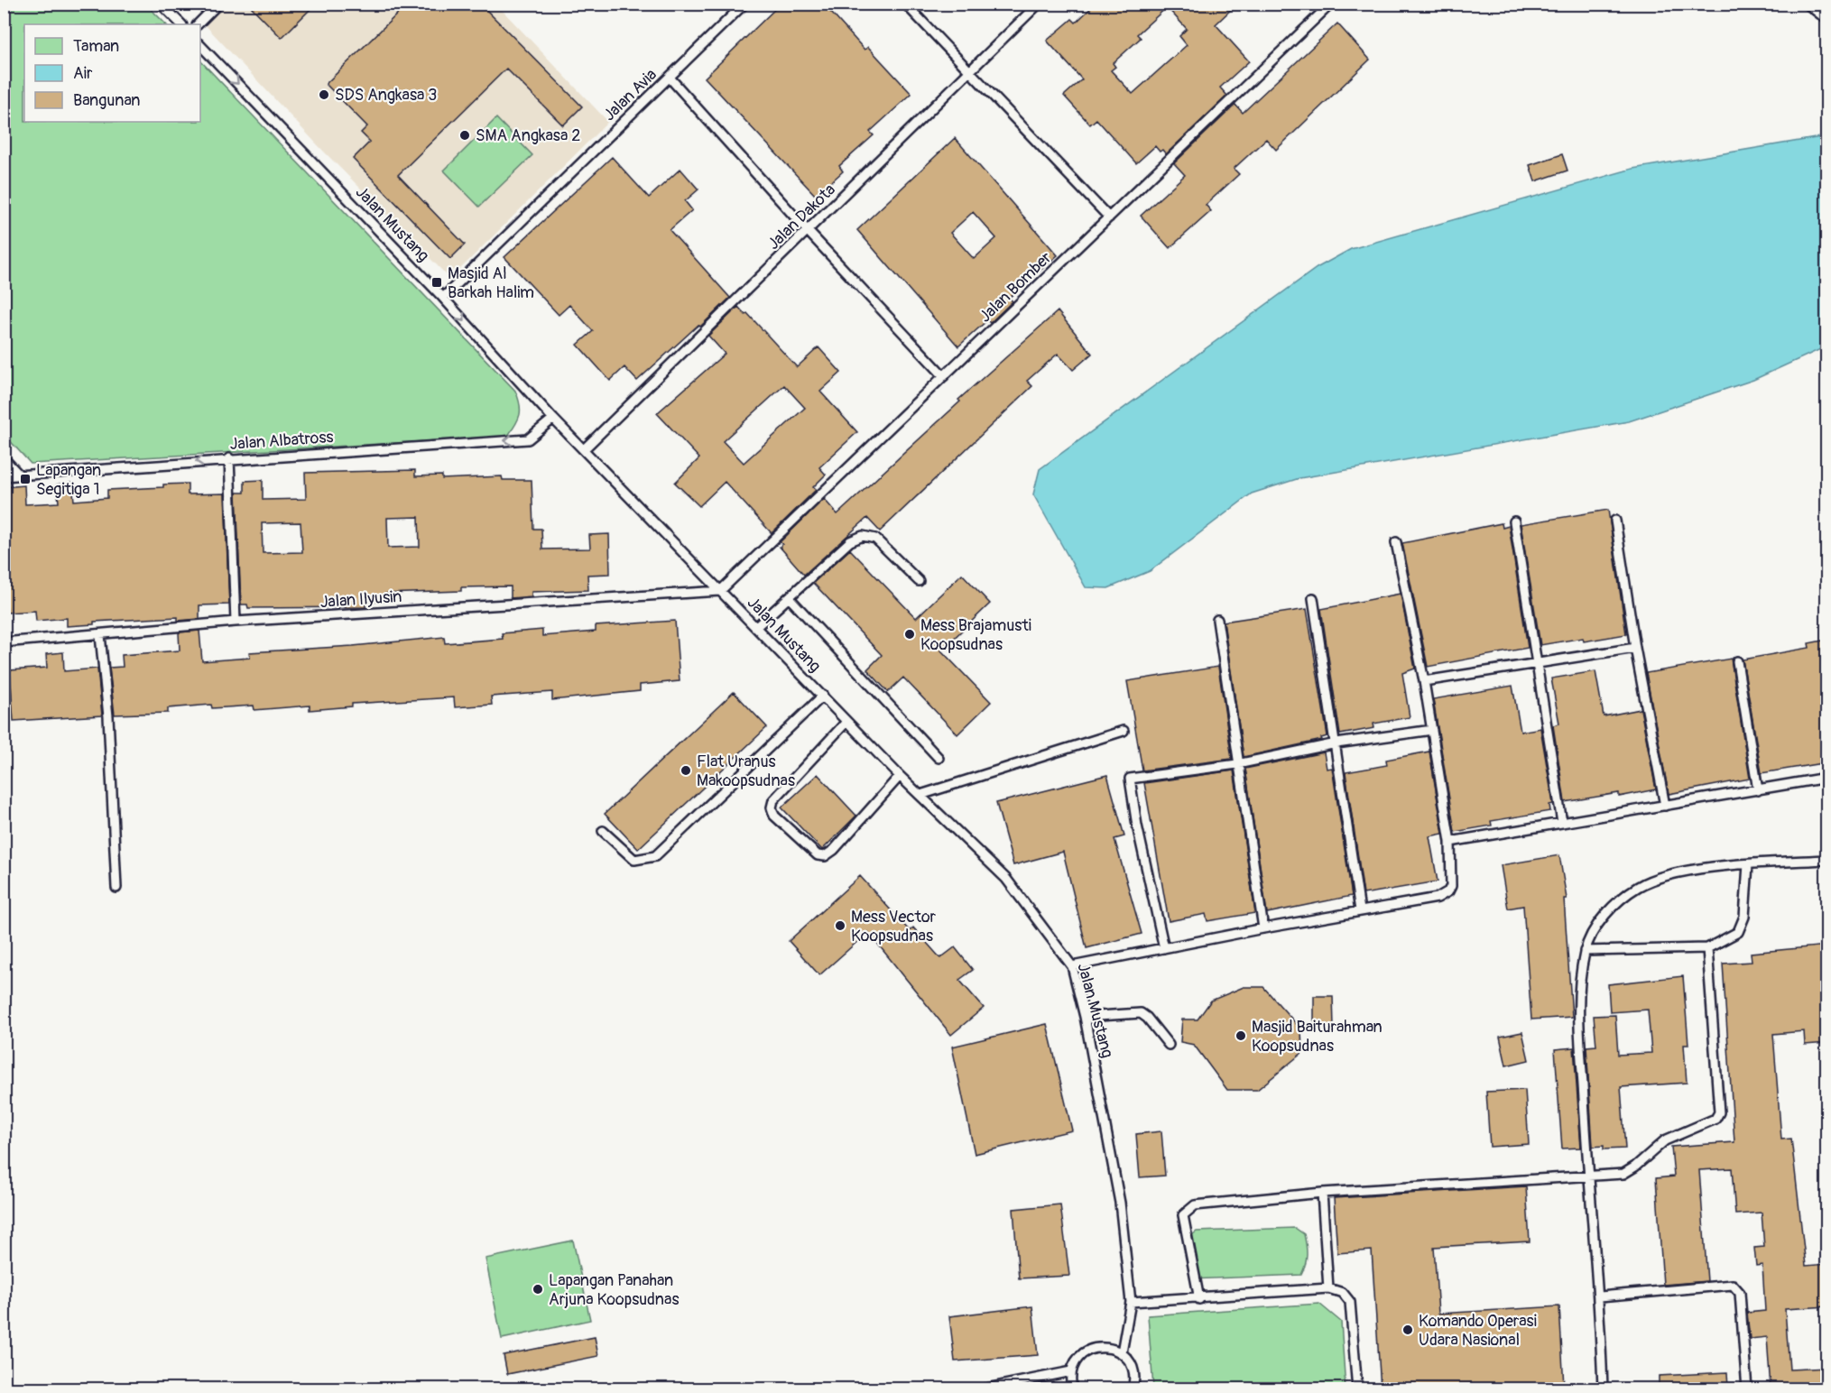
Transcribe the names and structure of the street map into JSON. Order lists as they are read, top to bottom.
{
  "streets": {
    "lane": [
      "Jalan Avia",
      "Jalan Dakota",
      "Jalan Mustang",
      "Jalan Bomber",
      "Jalan Albatross",
      "Jalan Ilyusin"
    ]
  },
  "crossings": [
    ["Jalan Avia", "Jalan Mustang"],
    ["Jalan Dakota", "Jalan Mustang"],
    ["Jalan Mustang", "Jalan Bomber"],
    ["Jalan Mustang", "Jalan Albatross"],
    ["Jalan Mustang", "Jalan Ilyusin"],
    ["Jalan Bomber", "Jalan Ilyusin"]
  ],
  "one_way": ["Jalan Albatross"],
  "places": {
    "other": [
      "SDS Angkasa 3",
      "SMA Angkasa 2",
      "Mess Brajamusti Koopsudnas",
      "Flat Uranus Makoopsudnas",
      "Mess Vector Koopsudnas",
      "Masjid Baiturahman Koopsudnas",
      "Lapangan Panahan Arjuna Koopsudnas",
      "Komando Operasi Udara Nasional"
    ],
    "transit": ["Masjid Al Barkah Halim", "Lapangan Segitiga 1"]
  },
  "legend": ["Taman", "Air", "Bangunan"]
}
